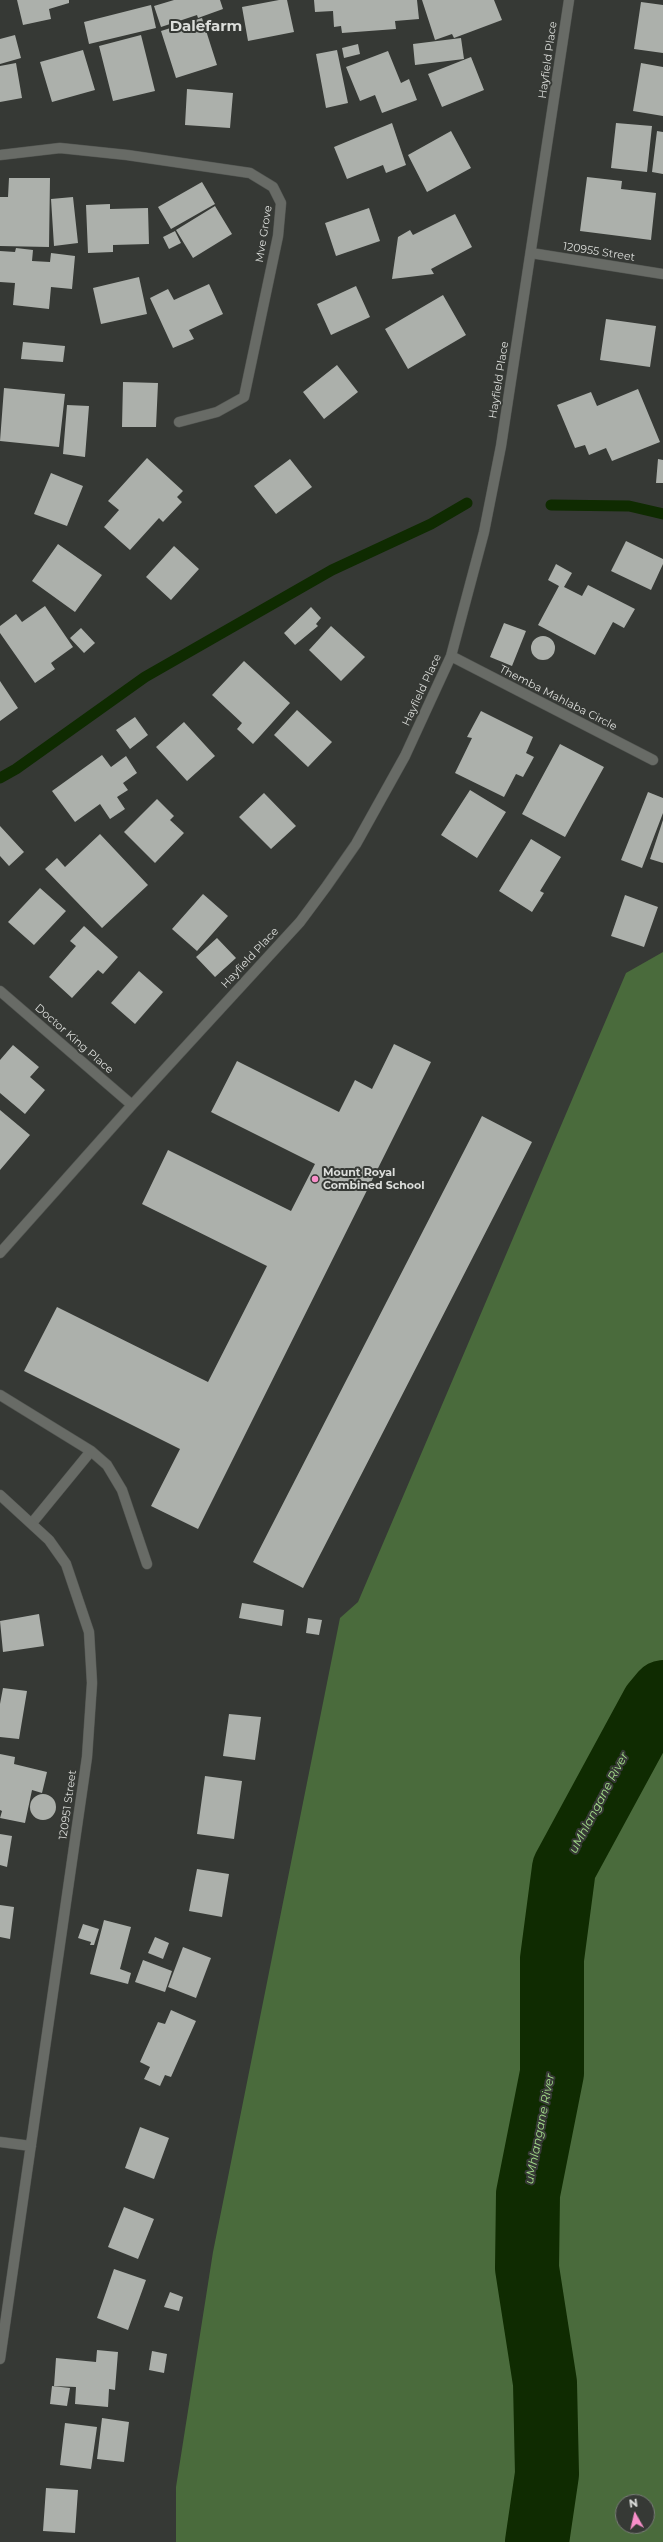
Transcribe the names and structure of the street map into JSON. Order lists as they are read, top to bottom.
{
  "streets": {
    "street": [
      "Hayfield Place",
      "Mve Grove",
      "120955 Street",
      "Themba Mahlaba Circle",
      "Doctor King Place",
      "120951 Street"
    ]
  },
  "crossings": [
    ["Hayfield Place", "120955 Street"],
    ["Hayfield Place", "Themba Mahlaba Circle"],
    ["Hayfield Place", "Doctor King Place"]
  ],
  "districts": ["Dalefarm"],
  "water": ["uMhlangane River"],
  "places": ["Mount Royal Combined School"],
  "north": "top"
}
